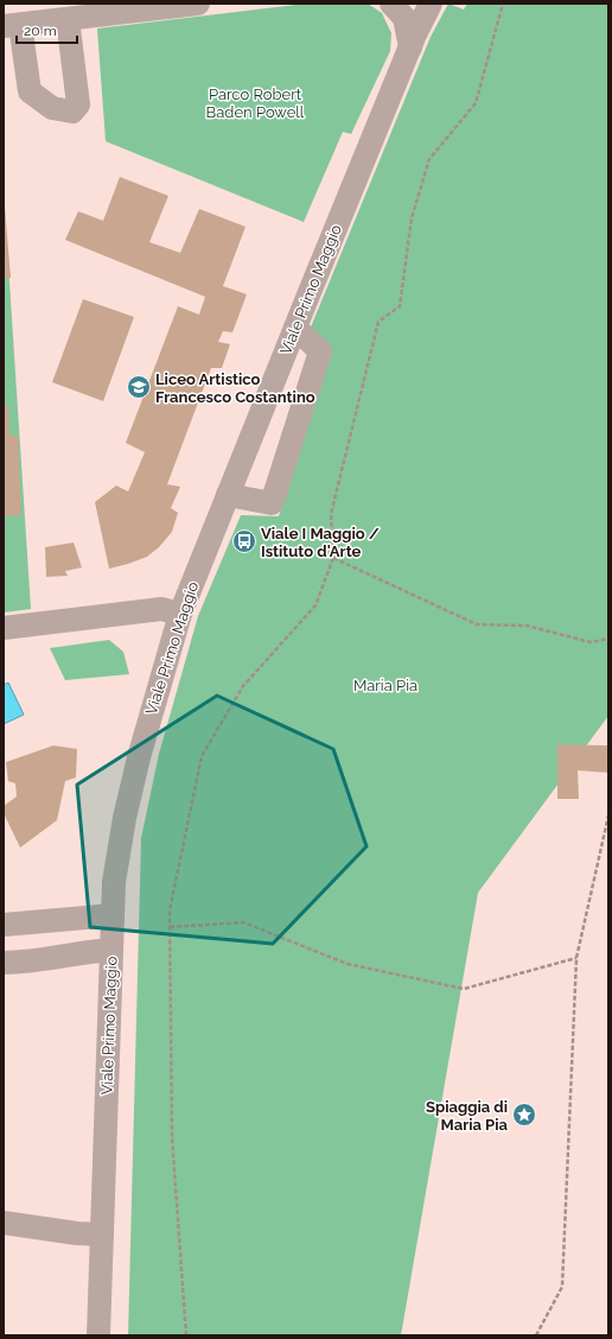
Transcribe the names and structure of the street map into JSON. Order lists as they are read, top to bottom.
{
  "streets": {
    "street": ["Viale Primo Maggio"]
  },
  "parks": ["Parco Robert Baden Powell", "Maria Pia"],
  "places": {
    "school or university": ["Liceo Artistico Francesco Costantino"],
    "bus stop": ["Viale I Maggio / Istituto d'Arte"],
    "place": ["Spiaggia di Maria Pia"]
  },
  "scale_bar": "20 m"
}
